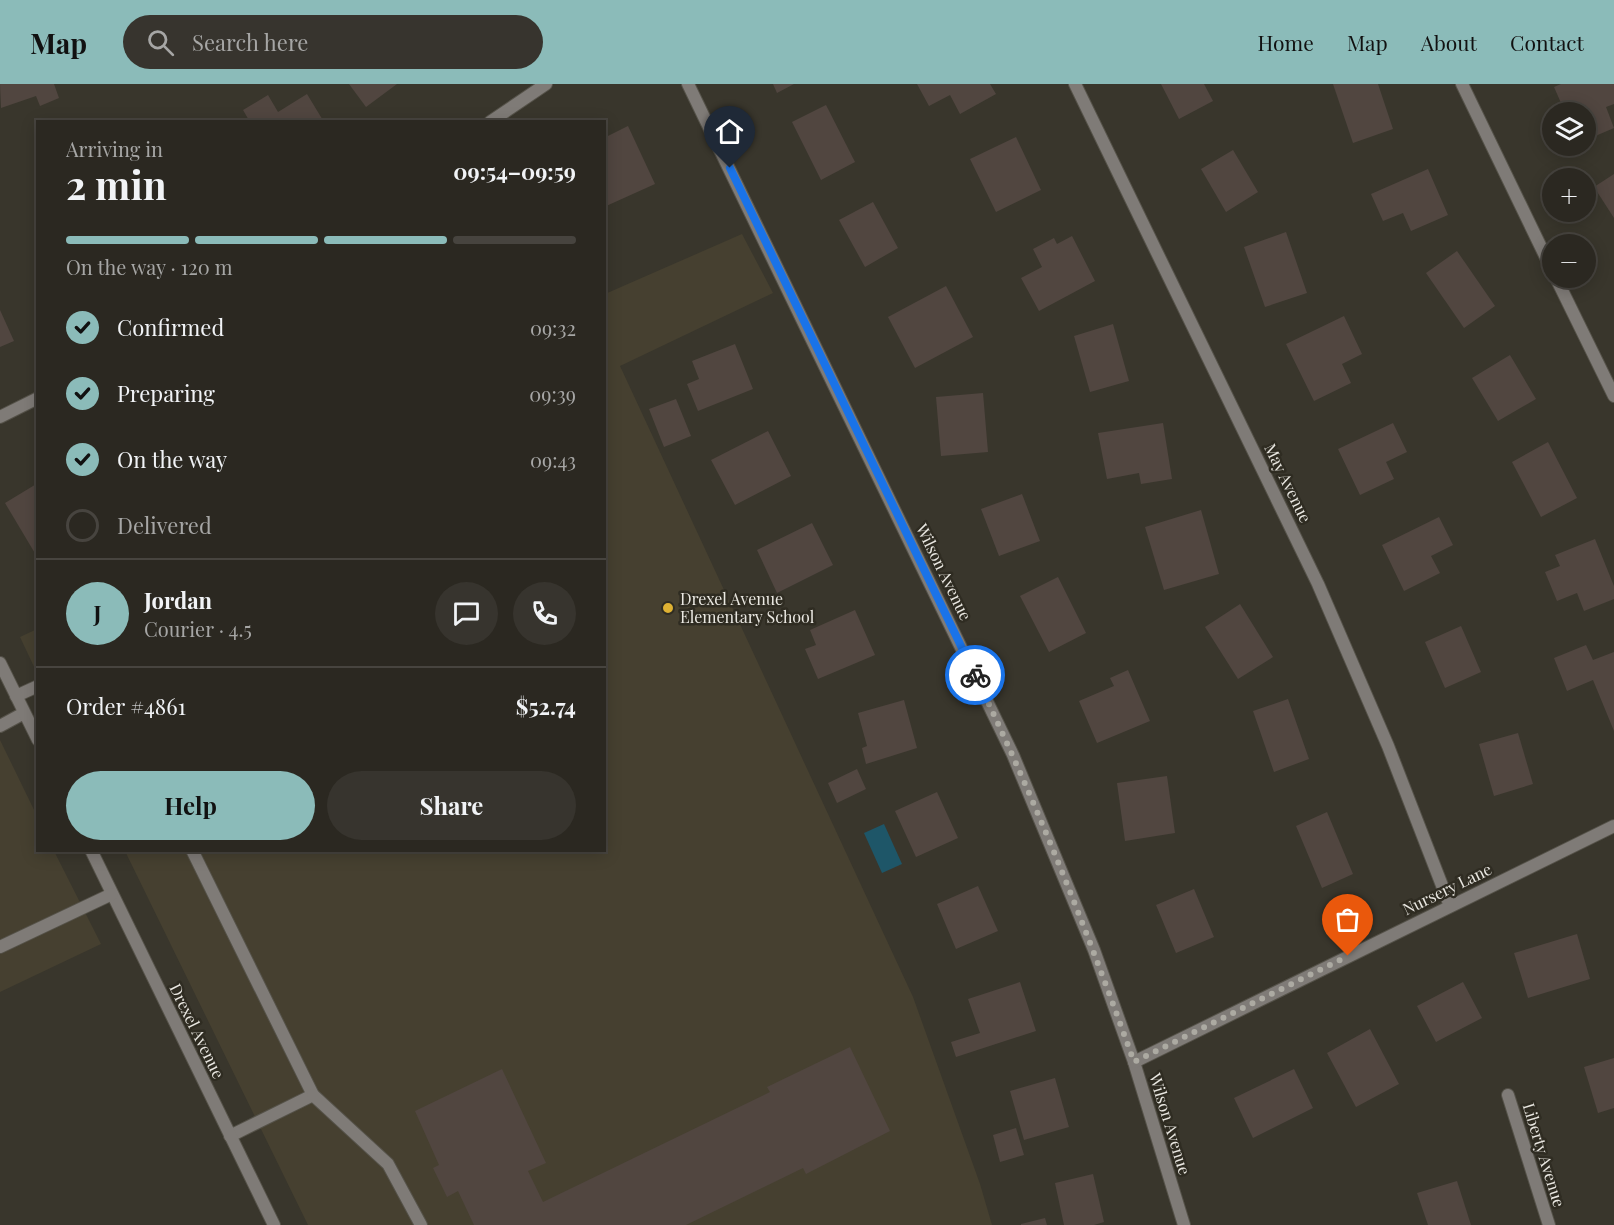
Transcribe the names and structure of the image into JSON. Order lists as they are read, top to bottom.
{
  "streets": {
    "street": [
      "May Avenue",
      "Wilson Avenue",
      "Nursery Lane",
      "Drexel Avenue",
      "Liberty Avenue"
    ]
  },
  "crossings": [
    ["May Avenue", "Nursery Lane"],
    ["Wilson Avenue", "Nursery Lane"]
  ],
  "places": ["Drexel Avenue Elementary School"],
  "page": {
    "header": "Map",
    "search": "Search here",
    "nav": [
      "Home",
      "Map",
      "About",
      "Contact"
    ],
    "map_buttons": ["+", "−"],
    "heading": ["2 min", "Arriving in", "09:54–09:59"],
    "panel": [
      "Jordan",
      "Courier · 4.5",
      "Order #4861",
      "$52.74"
    ],
    "bar": "On the way · 120 m",
    "list": [
      ["Confirmed", "09:32"],
      ["Preparing", "09:39"],
      ["On the way", "09:43"],
      "Delivered"
    ],
    "round": "J",
    "buttons": ["Help", "Share"]
  }
}
